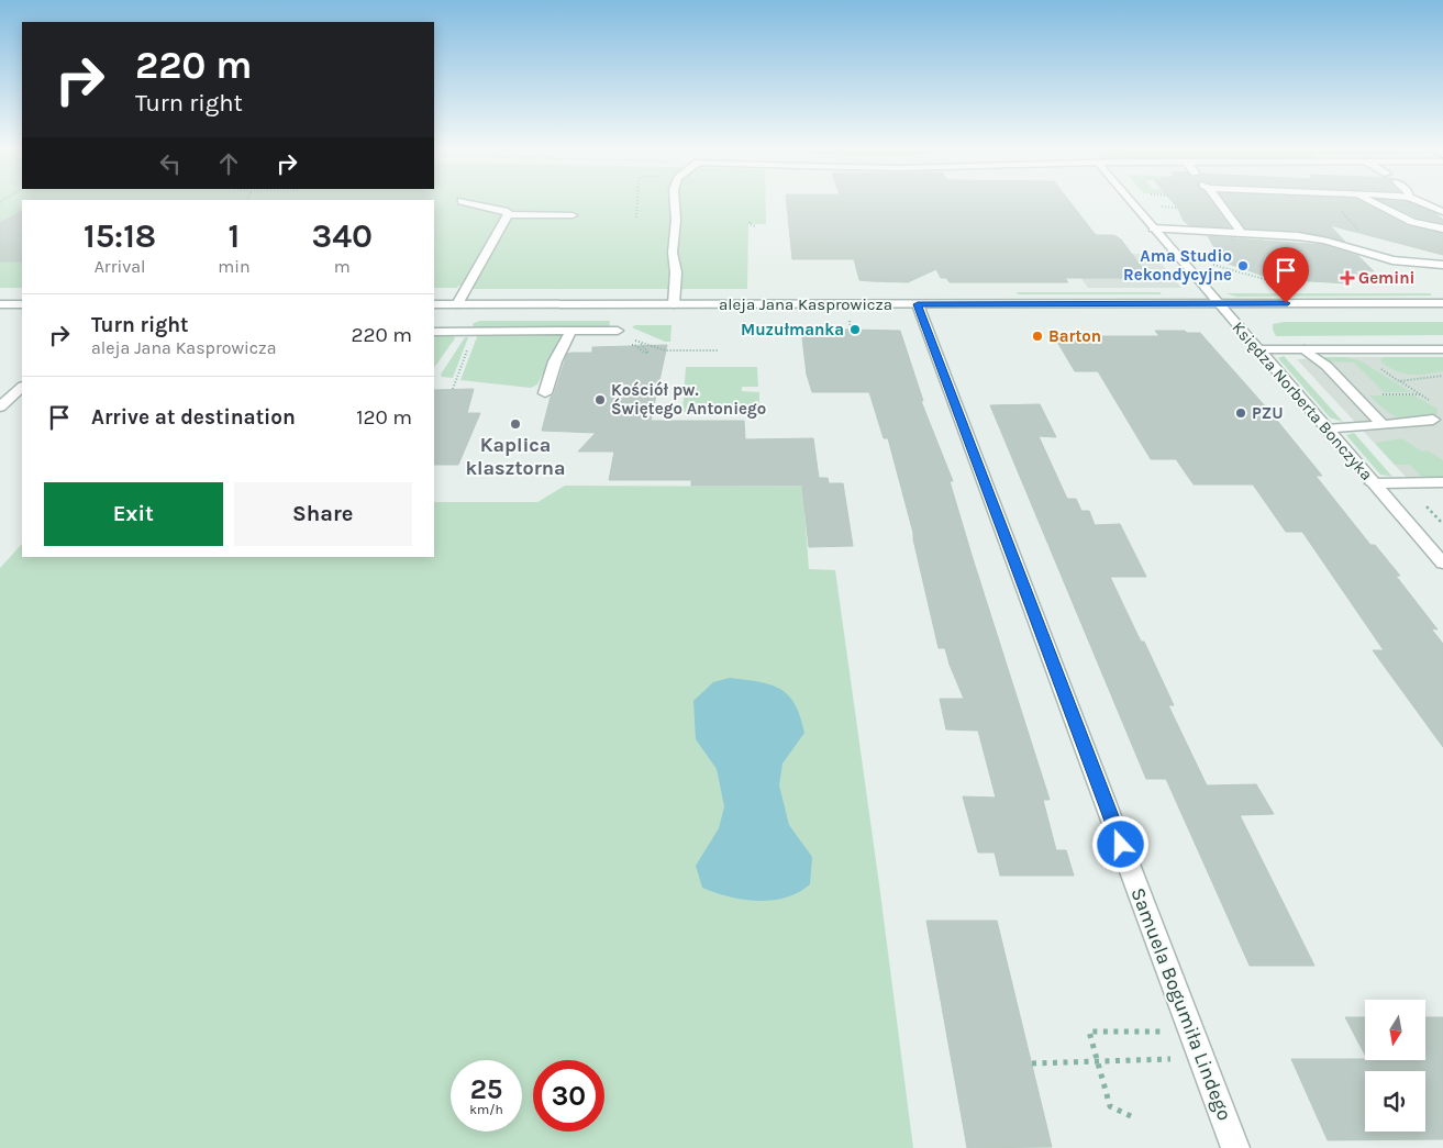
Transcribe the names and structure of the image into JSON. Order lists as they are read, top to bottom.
{
  "streets": {
    "street": ["aleja Jana Kasprowicza", "Księdza Norberta Bonczyka", "Samuela Bogumiła Lindego"]
  },
  "crossings": [
    ["aleja Jana Kasprowicza", "Księdza Norberta Bonczyka"],
    ["aleja Jana Kasprowicza", "Samuela Bogumiła Lindego"]
  ],
  "places": {
    "other": [
      "Ama Studio Rekondycyjne",
      "Muzułmanka",
      "Barton",
      "Kościół pw. Świętego Antoniego",
      "PZU",
      "Kaplica klasztorna"
    ],
    "health": ["Gemini"]
  },
  "north": "bottom",
  "page": {
    "turn": ["220 m", "Turn right"],
    "eta": [
      "15:18",
      "Arrival",
      "1",
      "min",
      "340",
      "m"
    ],
    "list": [
      {
        "name": "Turn right",
        "note": "aleja Jana Kasprowicza",
        "value": "220 m"
      },
      {
        "name": "Arrive at destination",
        "value": "120 m"
      }
    ],
    "buttons": ["Exit", "Share"],
    "speed": "25 km/h",
    "limit": "30"
  }
}
